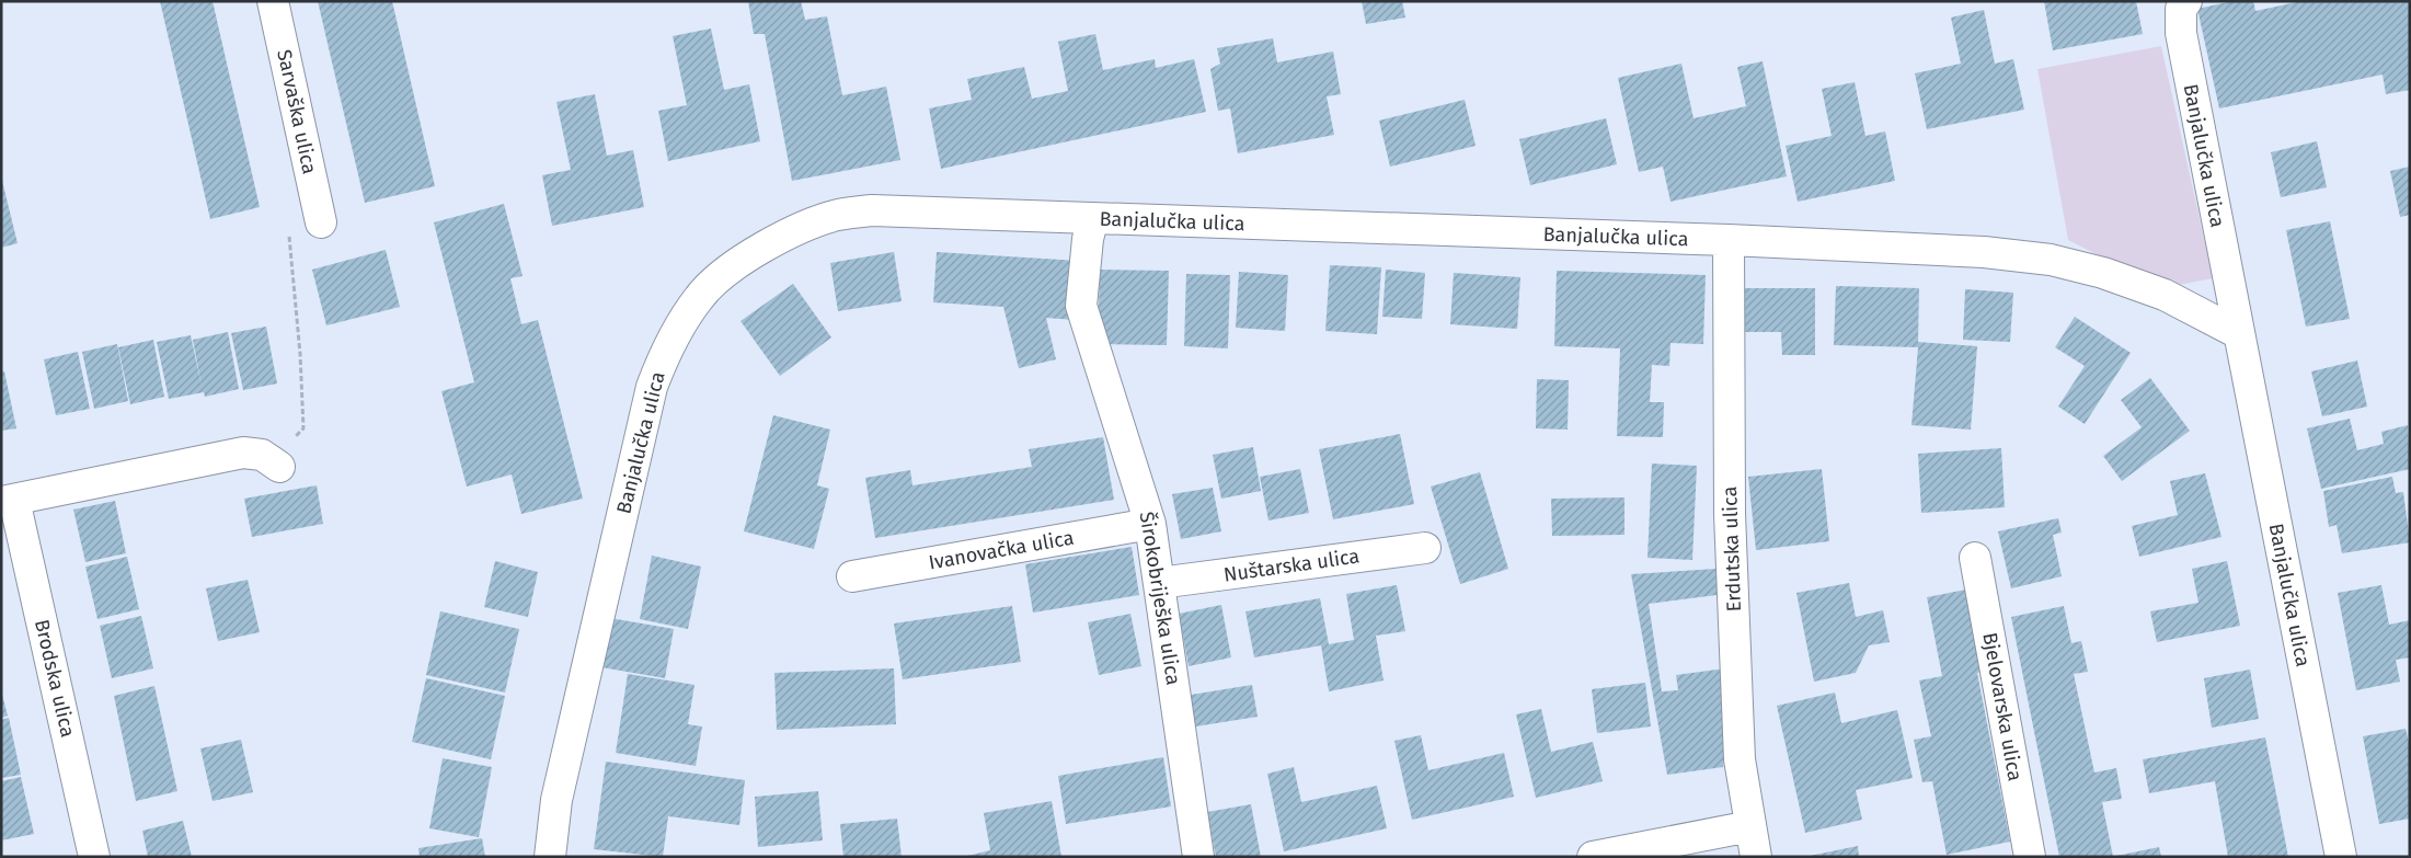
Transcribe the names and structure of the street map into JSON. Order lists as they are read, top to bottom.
{
  "streets": {
    "street": [
      "Sarvaška ulica",
      "Banjalučka ulica",
      "Erdutska ulica",
      "Ivanovačka ulica",
      "Nuštarska ulica",
      "Širokobriješka ulica",
      "Brodska ulica",
      "Bjelovarska ulica"
    ]
  },
  "crossings": [
    ["Banjalučka ulica", "Erdutska ulica"],
    ["Banjalučka ulica", "Širokobriješka ulica"],
    ["Ivanovačka ulica", "Širokobriješka ulica"],
    ["Nuštarska ulica", "Širokobriješka ulica"]
  ]
}
